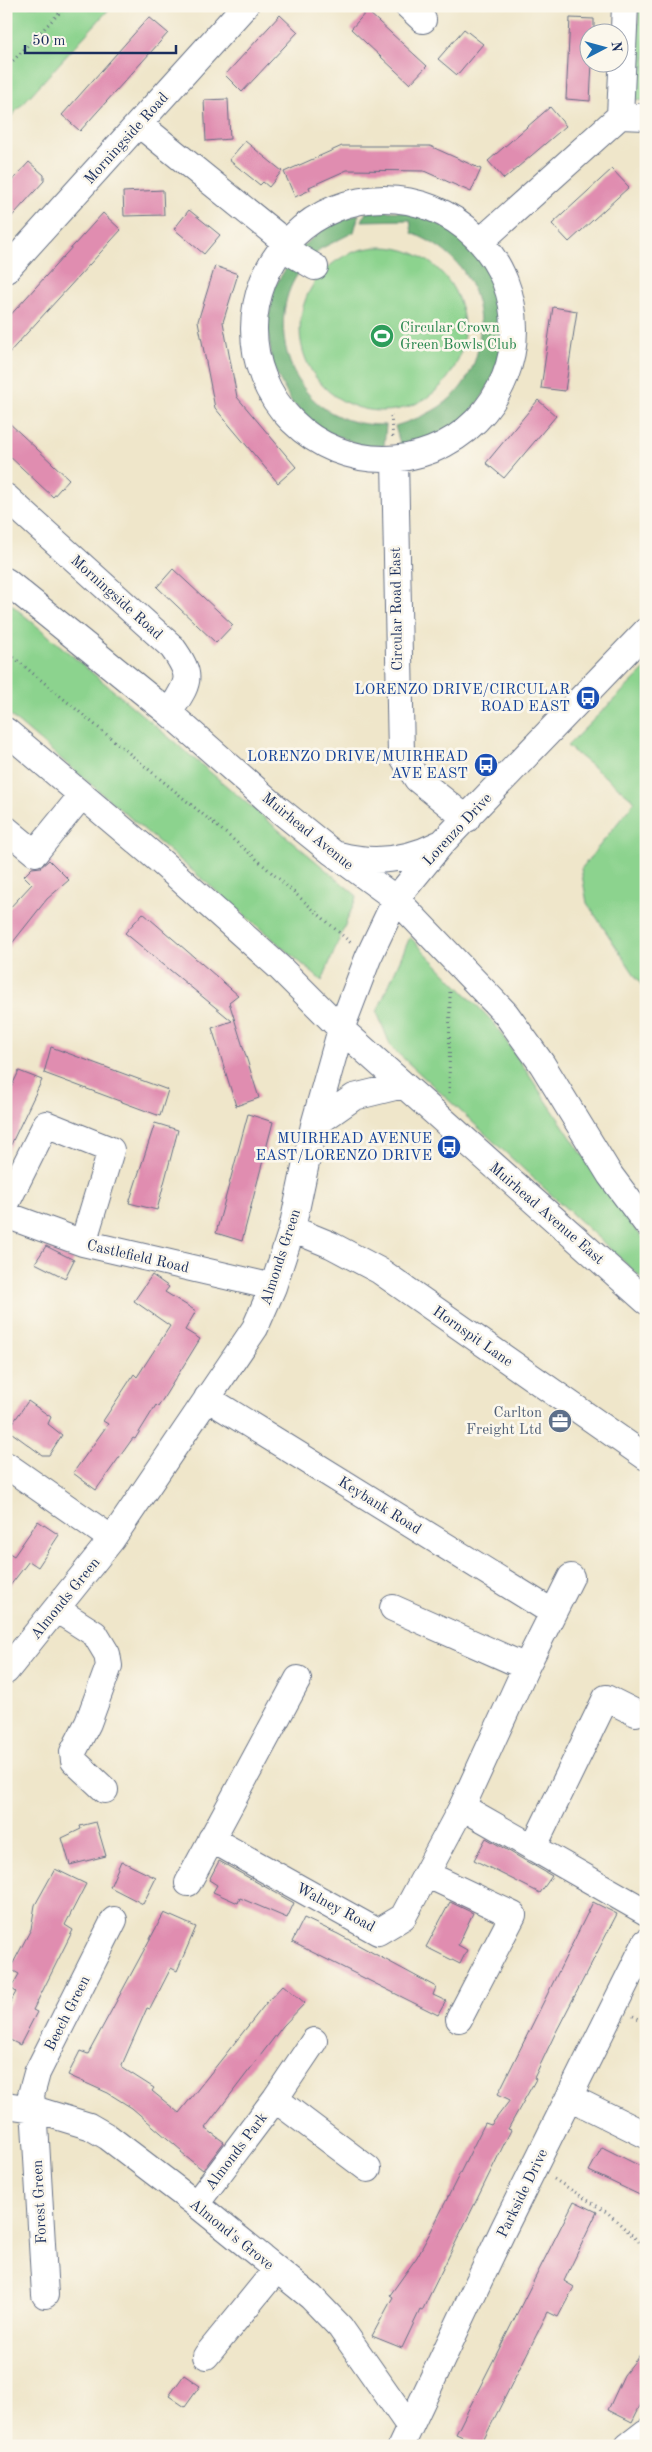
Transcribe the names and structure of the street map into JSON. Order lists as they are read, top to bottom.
{
  "streets": {
    "street": [
      "Morningside Road",
      "Circular Road East",
      "Lorenzo Drive",
      "Muirhead Avenue",
      "Muirhead Avenue East",
      "Castlefield Road",
      "Almonds Green",
      "Hornspit Lane",
      "Keybank Road",
      "Walney Road",
      "Beech Green",
      "Almonds Park",
      "Parkside Drive",
      "Forest Green",
      "Almond's Grove"
    ]
  },
  "crossings": [
    ["Morningside Road", "Muirhead Avenue"],
    ["Circular Road East", "Lorenzo Drive"],
    ["Lorenzo Drive", "Muirhead Avenue"],
    ["Lorenzo Drive", "Almonds Green"],
    ["Muirhead Avenue", "Almonds Green"],
    ["Castlefield Road", "Almonds Green"],
    ["Almonds Green", "Hornspit Lane"],
    ["Almonds Green", "Keybank Road"],
    ["Beech Green", "Forest Green"],
    ["Beech Green", "Almond's Grove"],
    ["Almonds Park", "Almond's Grove"],
    ["Parkside Drive", "Almond's Grove"],
    ["Forest Green", "Almond's Grove"]
  ],
  "places": {
    "sports": ["Circular Crown Green Bowls Club"],
    "bus stop": ["LORENZO DRIVE/CIRCULAR ROAD EAST", "LORENZO DRIVE/MUIRHEAD AVE EAST", "MUIRHEAD AVENUE EAST/LORENZO DRIVE"],
    "office": ["Carlton Freight Ltd"]
  },
  "scale_bar": "50 m",
  "north": "right"
}
